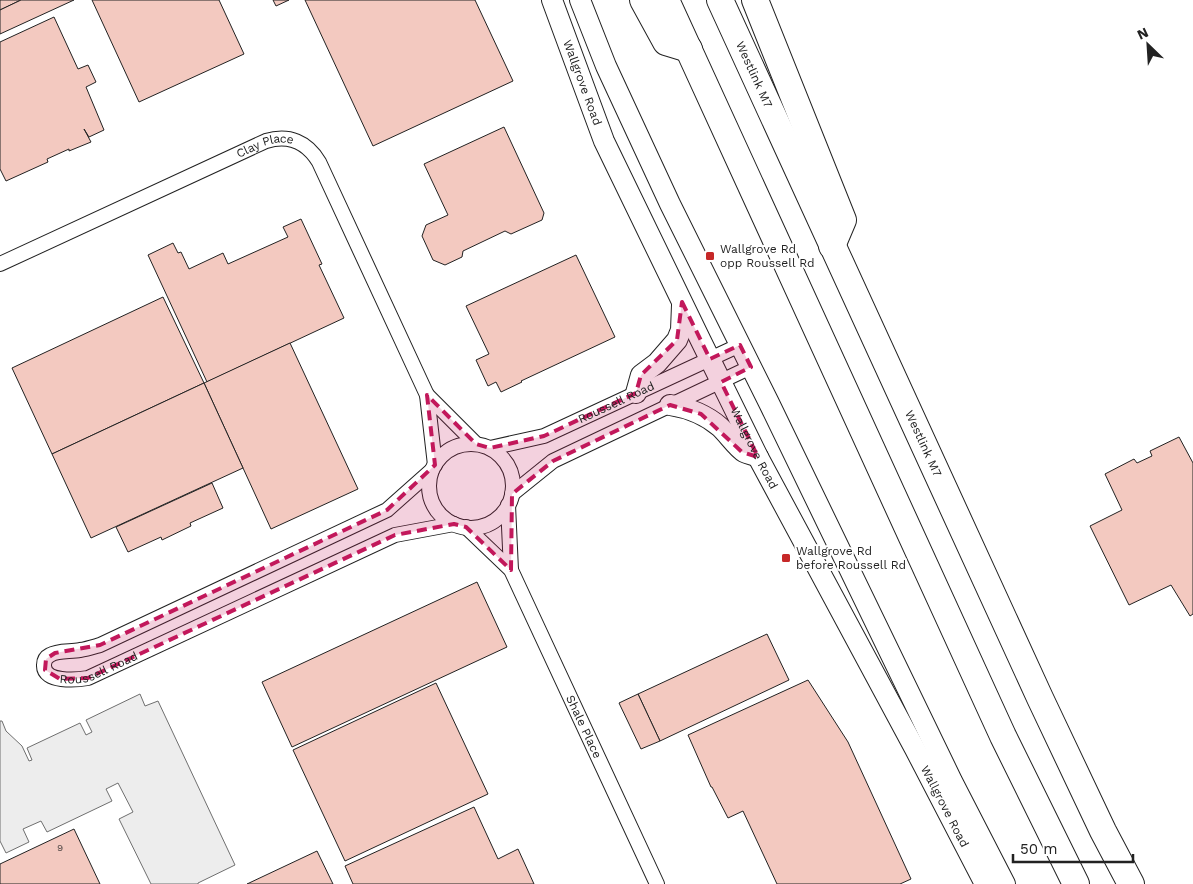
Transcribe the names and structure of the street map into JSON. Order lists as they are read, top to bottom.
{
  "streets": {
    "highway": ["Westlink M7"],
    "main road": ["Wallgrove Road"],
    "street": ["Clay Place", "Roussell Road", "Shale Place"]
  },
  "crossings": [
    ["Wallgrove Road", "Roussell Road"],
    ["Clay Place", "Roussell Road"],
    ["Clay Place", "Shale Place"],
    ["Roussell Road", "Shale Place"]
  ],
  "places": {
    "transit": ["Wallgrove Rd opp Roussell Rd", "Wallgrove Rd before Roussell Rd"]
  },
  "house_numbers": ["9"],
  "scale_bar": "50 m",
  "north": "top left"
}
